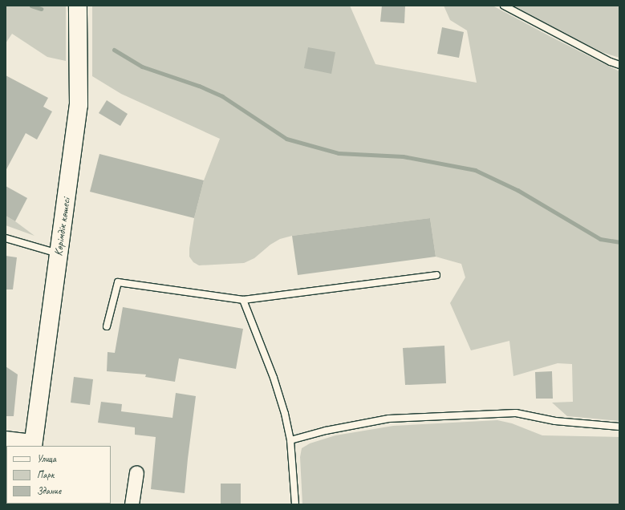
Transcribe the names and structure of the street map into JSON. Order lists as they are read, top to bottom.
{
  "streets": {
    "street": ["Көрімдік көшесі"]
  },
  "legend": ["Улица", "Парк", "Здание"]
}
